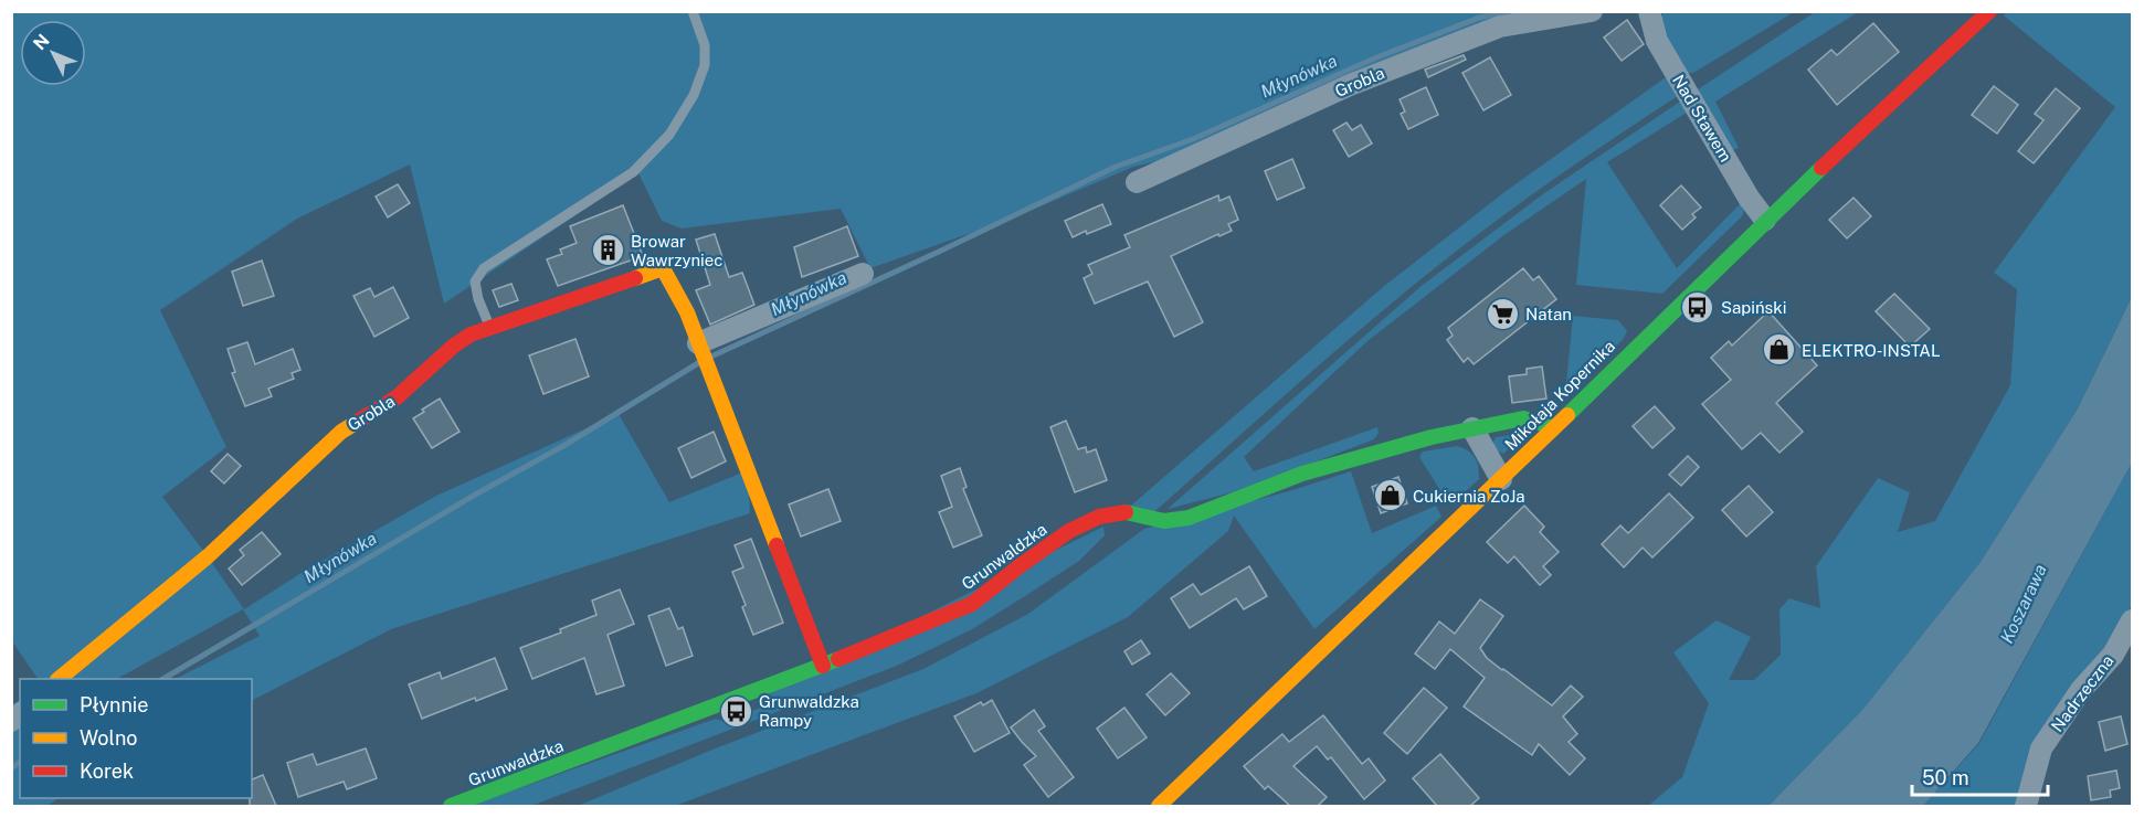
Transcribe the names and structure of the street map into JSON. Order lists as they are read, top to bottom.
{
  "streets": {
    "street": [
      "Grobla",
      "Nad Stawem",
      "Mikołaja Kopernika",
      "Grunwaldzka",
      "Nadrzeczna"
    ]
  },
  "crossings": [
    ["Grobla", "Grunwaldzka"],
    ["Nad Stawem", "Mikołaja Kopernika"],
    ["Mikołaja Kopernika", "Grunwaldzka"]
  ],
  "water": ["Młynówka", "Koszarawa"],
  "places": {
    "building": ["Browar Wawrzyniec"],
    "bus stop": ["Sapiński", "Grunwaldzka Rampy"],
    "supermarket": ["Natan"],
    "shop": ["ELEKTRO-INSTAL", "Cukiernia ZoJa"]
  },
  "legend": ["Płynnie", "Wolno", "Korek"],
  "scale_bar": "50 m",
  "north": "top left"
}
